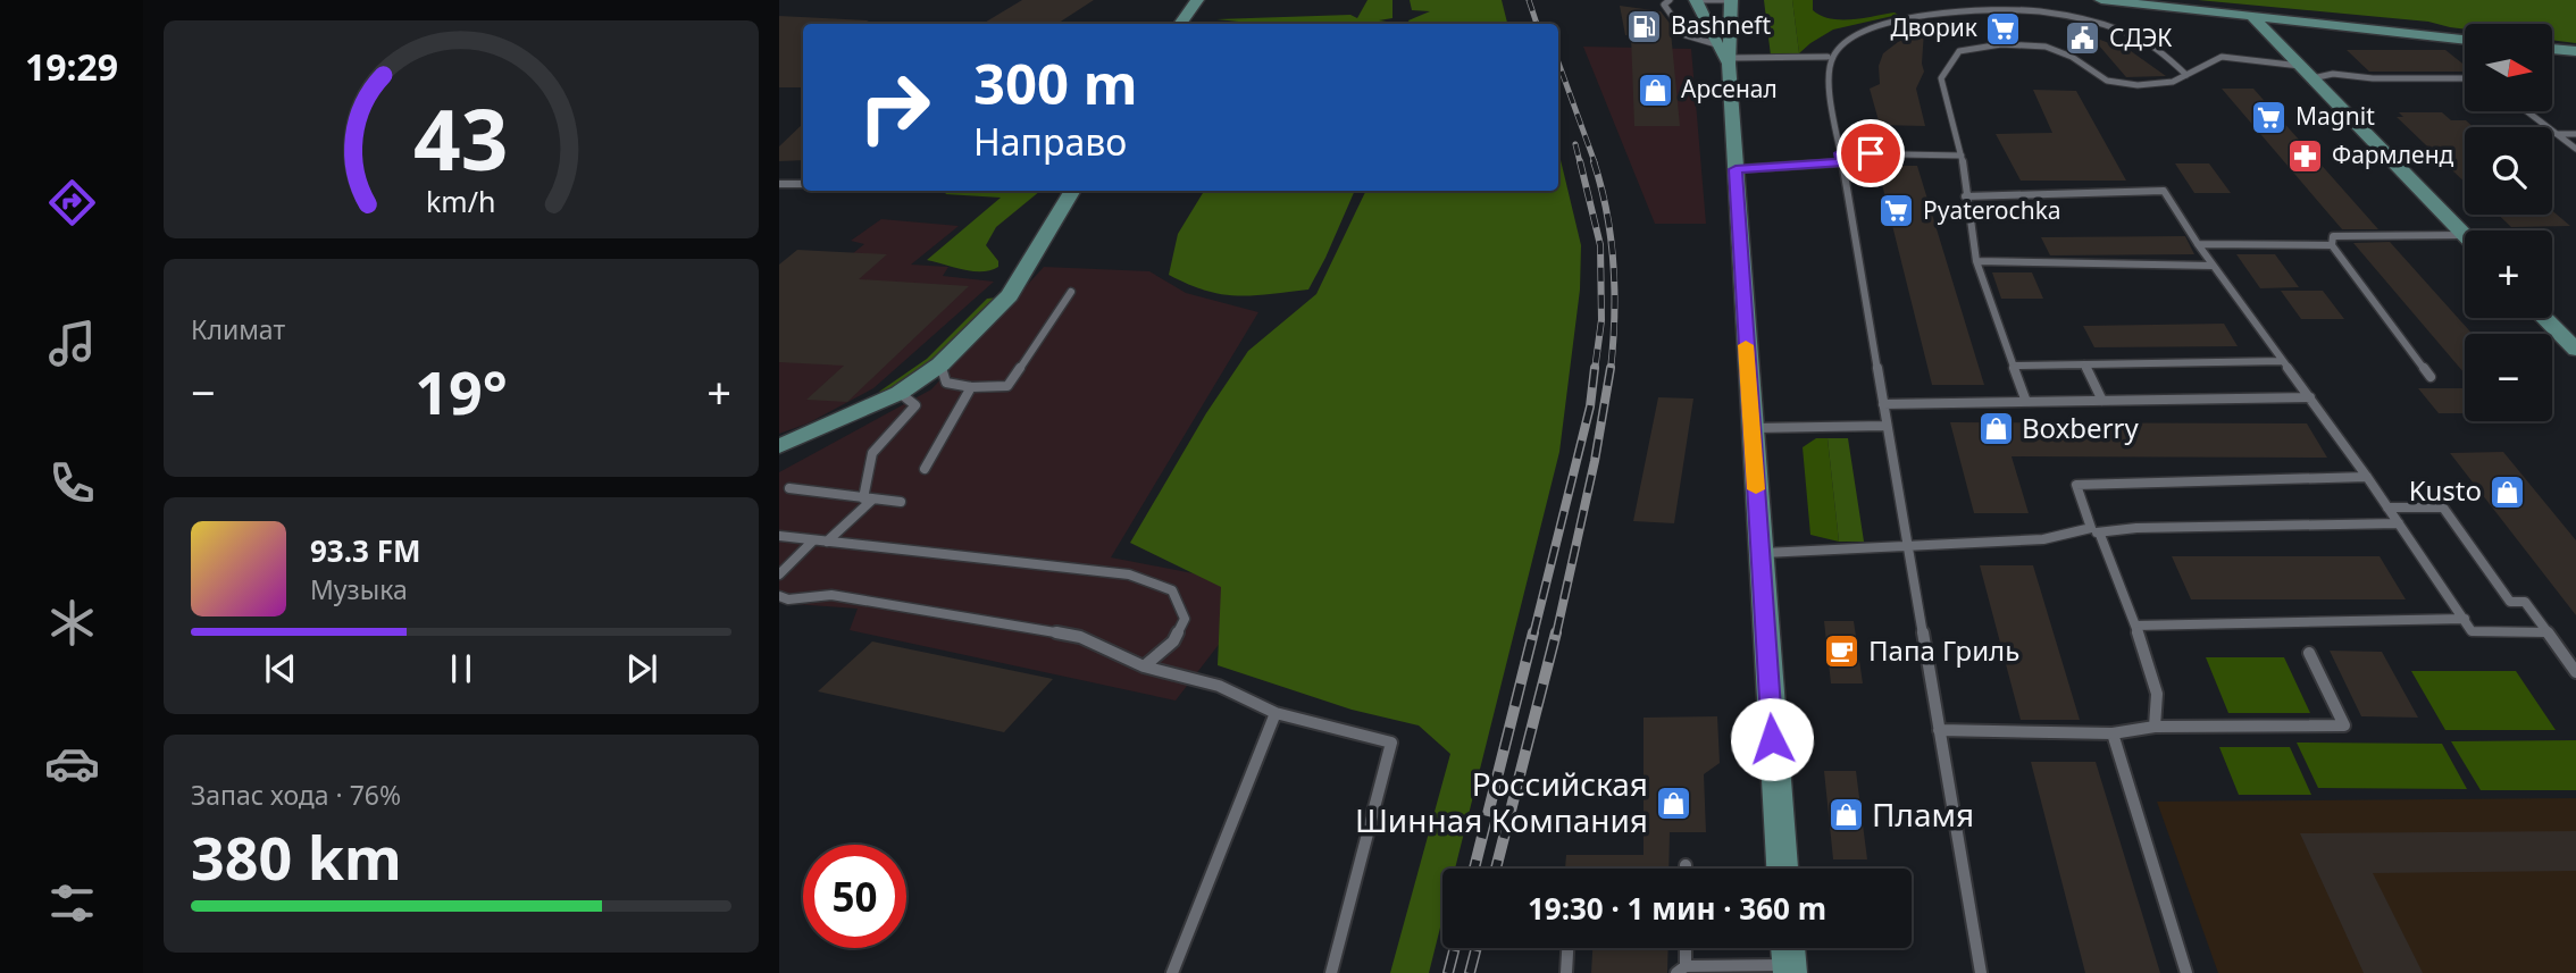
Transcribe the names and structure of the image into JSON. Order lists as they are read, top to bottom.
{
  "places": {
    "fuel station": ["Bashneft"],
    "supermarket": ["Дворик", "Magnit", "Pyaterochka"],
    "public building": ["СДЭК"],
    "shop": [
      "Арсенал",
      "Boxberry",
      "Kusto",
      "Российская Шинная Компания",
      "Пламя"
    ],
    "pharmacy": ["Фармленд"],
    "cafe": ["Папа Гриль"]
  },
  "north": "right",
  "page": {
    "tabs": "19:29",
    "map_buttons": ["+", "−"],
    "turn": ["300 m", "Направо"],
    "tile": [
      "Климат",
      ["Запас хода · 76%", "380 km"]
    ],
    "heat": ["−", "19°", "+"],
    "song": ["93.3 FM", "Музыка"],
    "limit": "50",
    "trip": "19:30 · 1 мин · 360 m",
    "gauge": ["43", "km/h"]
  }
}
